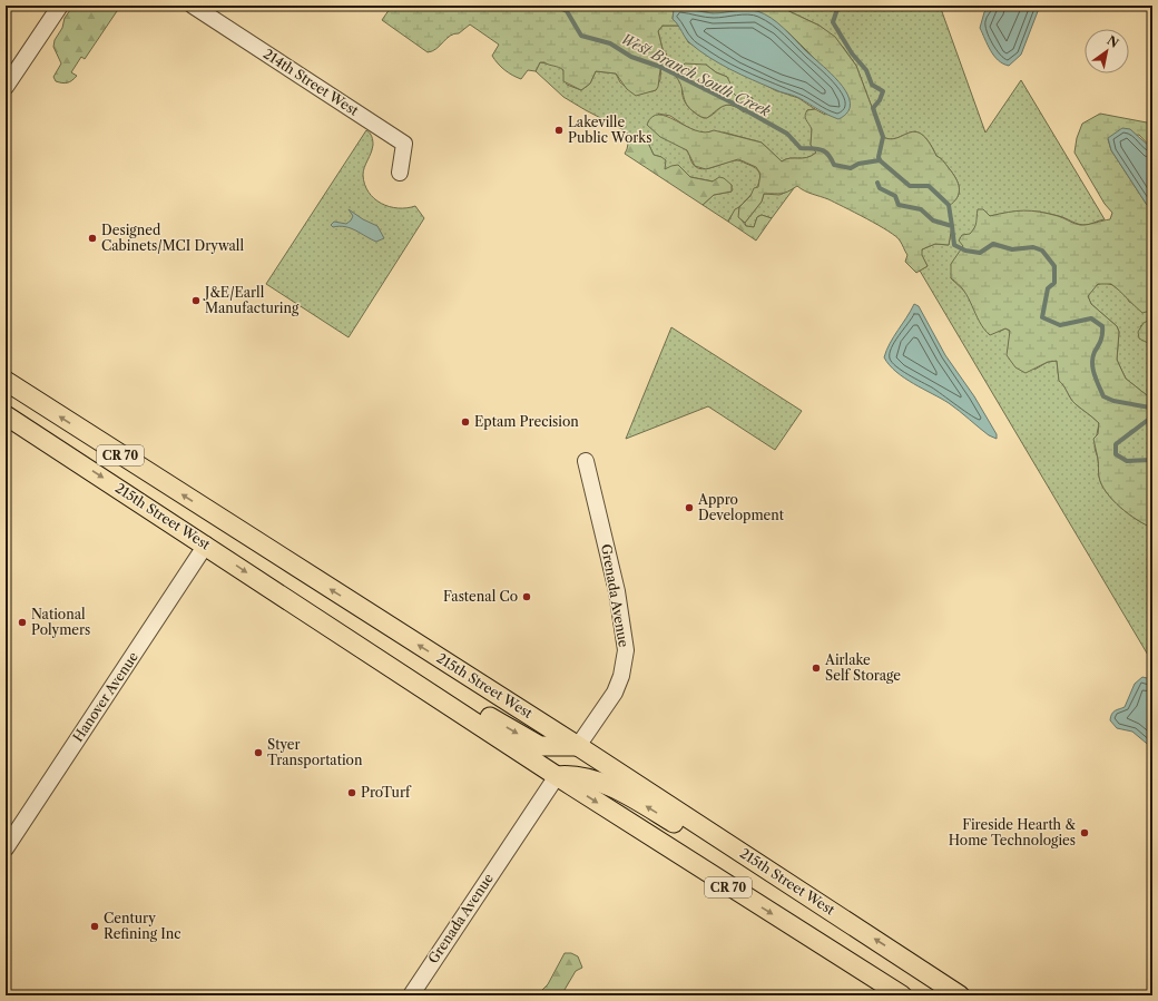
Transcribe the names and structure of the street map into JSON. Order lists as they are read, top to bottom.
{
  "streets": {
    "main road": ["CR 70", "215th Street West"],
    "street": ["214th Street West", "Grenada Avenue", "Hanover Avenue"]
  },
  "crossings": [
    ["215th Street West", "Grenada Avenue"],
    ["215th Street West", "Hanover Avenue"]
  ],
  "water": ["West Branch South Creek"],
  "places": [
    "Lakeville Public Works",
    "Designed Cabinets/MCI Drywall",
    "J&E/Earll Manufacturing",
    "Eptam Precision",
    "Appro Development",
    "Fastenal Co",
    "National Polymers",
    "Airlake Self Storage",
    "Styer Transportation",
    "ProTurf",
    "Fireside Hearth & Home Technologies",
    "Century Refining Inc"
  ],
  "north": "top right"
}
